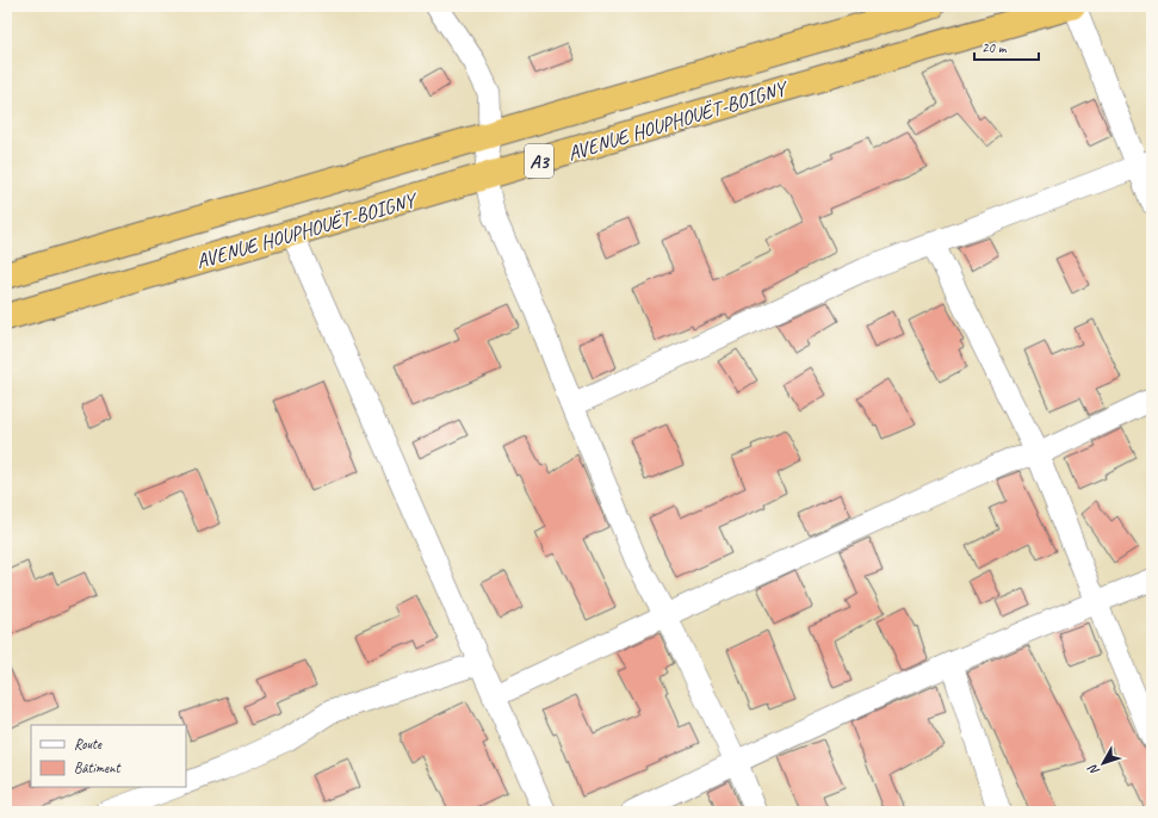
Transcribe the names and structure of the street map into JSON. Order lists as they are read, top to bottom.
{
  "streets": {
    "highway": ["AVENUE HOUPHOUËT-BOIGNY", "A3"]
  },
  "legend": ["Route", "Bâtiment"],
  "scale_bar": "20 m",
  "north": "bottom left"
}
